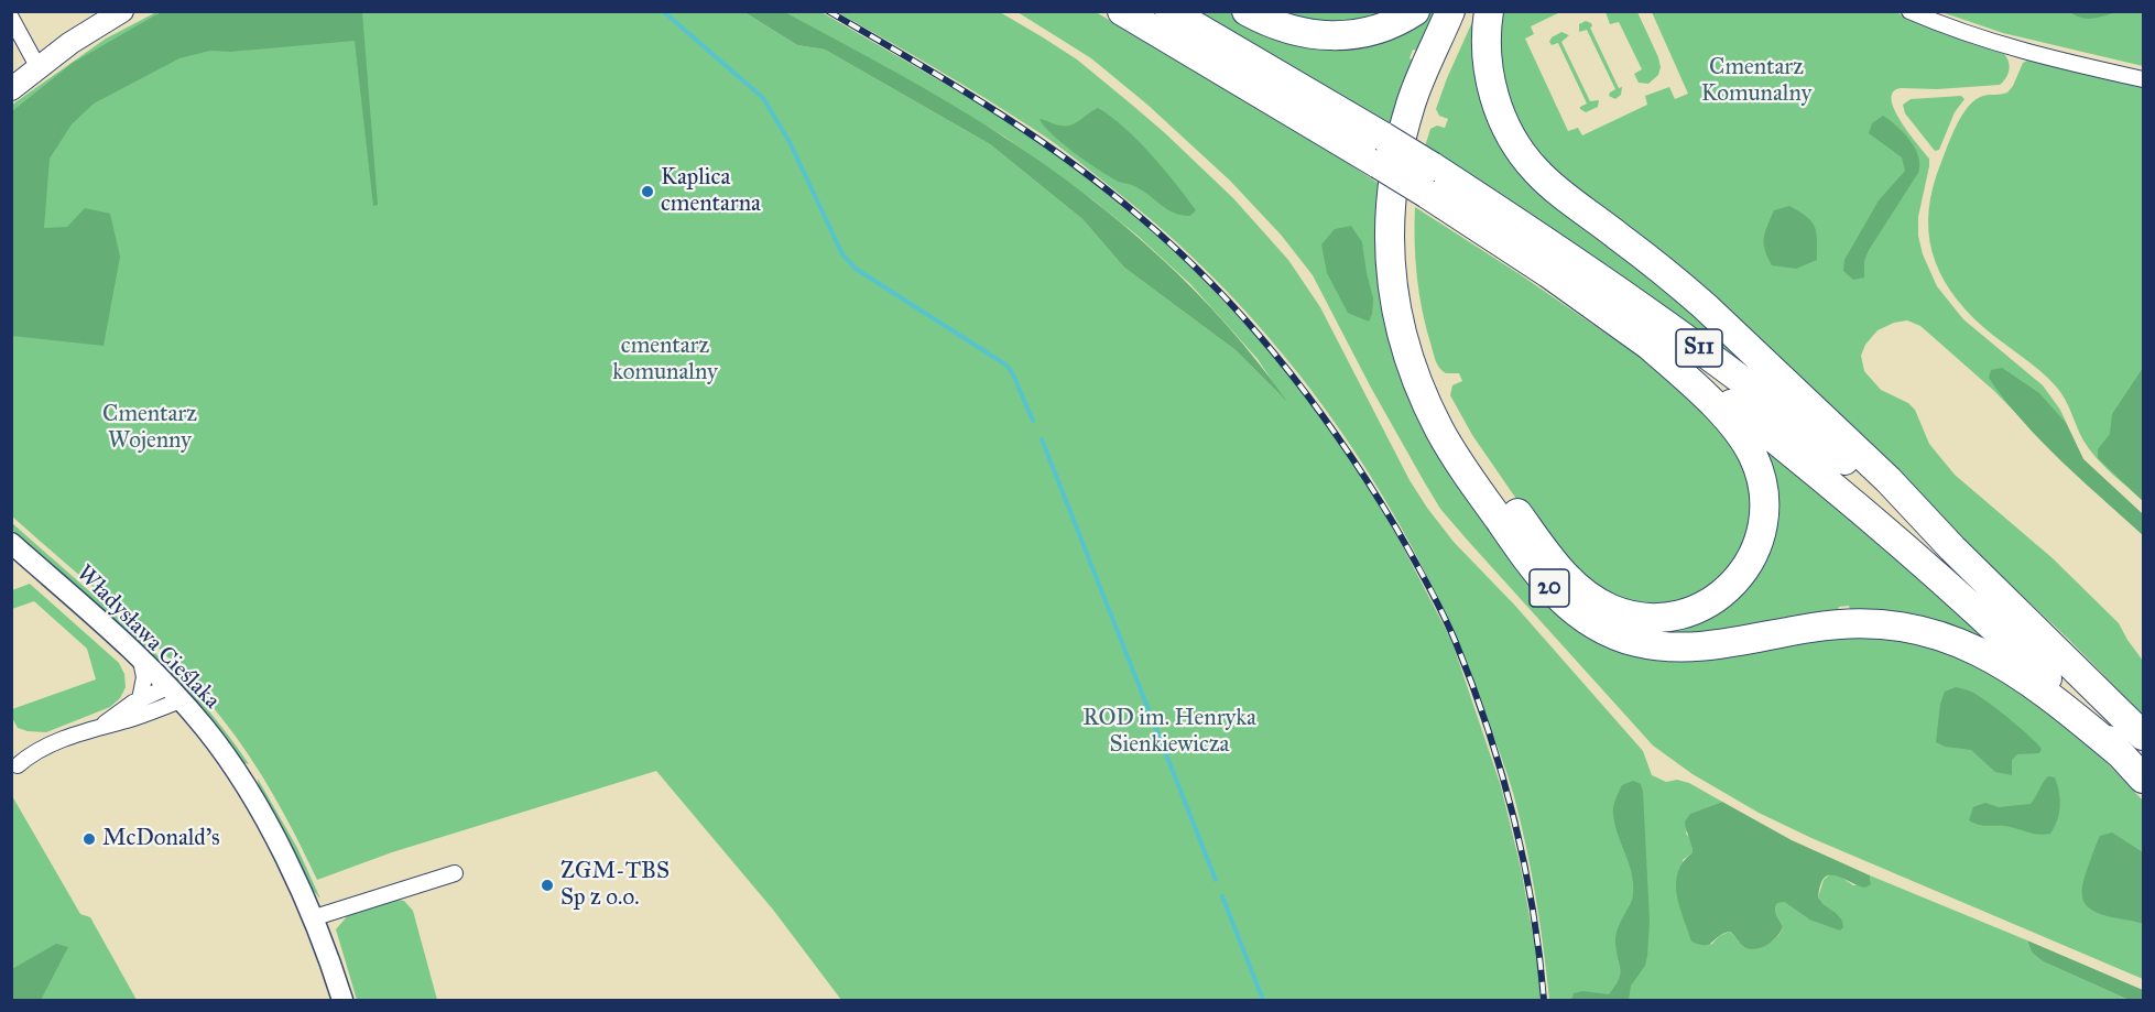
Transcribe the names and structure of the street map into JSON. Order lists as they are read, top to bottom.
{
  "streets": {
    "highway": ["S11", "20"],
    "street": ["Władysława Cieślaka"]
  },
  "crossings": [
    ["S11", "20"]
  ],
  "parks": [
    "Cmentarz Komunalny",
    "cmentarz komunalny",
    "Cmentarz Wojenny",
    "ROD im. Henryka Sienkiewicza"
  ],
  "places": ["Kaplica cmentarna", "McDonald's", "ZGM-TBS Sp z o.o."]
}
